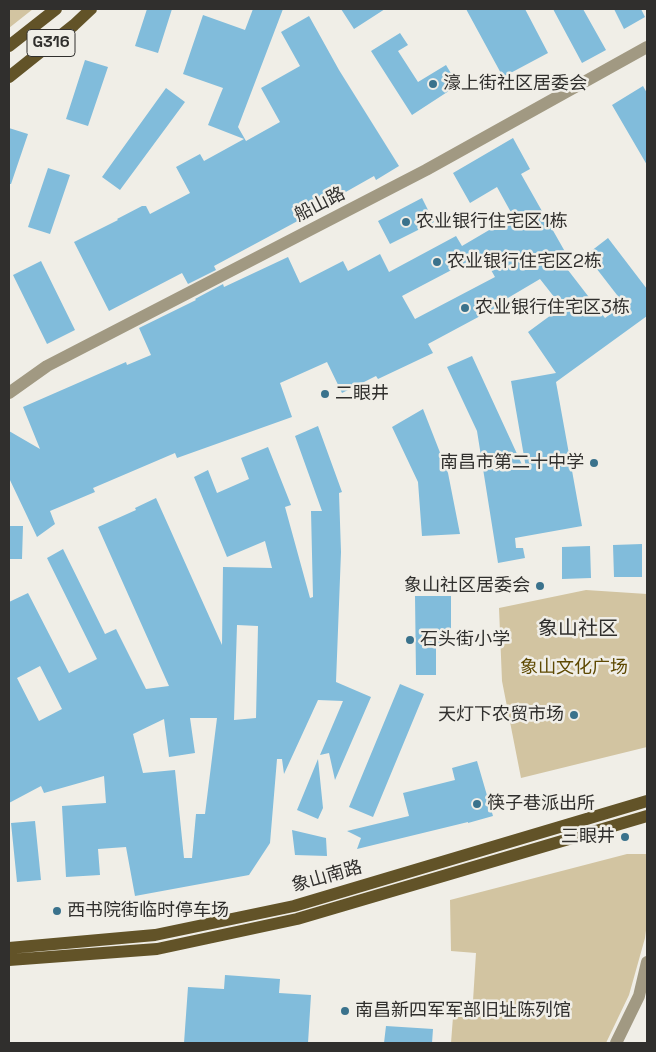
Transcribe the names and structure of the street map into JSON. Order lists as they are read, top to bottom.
{
  "streets": {
    "main road": ["G316", "象山南路"],
    "street": ["船山路"]
  },
  "districts": ["象山社区"],
  "parks": ["象山文化广场"],
  "places": [
    "濠上街社区居委会",
    "农业银行住宅区1栋",
    "农业银行住宅区2栋",
    "农业银行住宅区3栋",
    "二眼井",
    "南昌市第二十中学",
    "象山社区居委会",
    "石头街小学",
    "天灯下农贸市场",
    "筷子巷派出所",
    "三眼井",
    "西书院街临时停车场",
    "南昌新四军军部旧址陈列馆"
  ]
}
